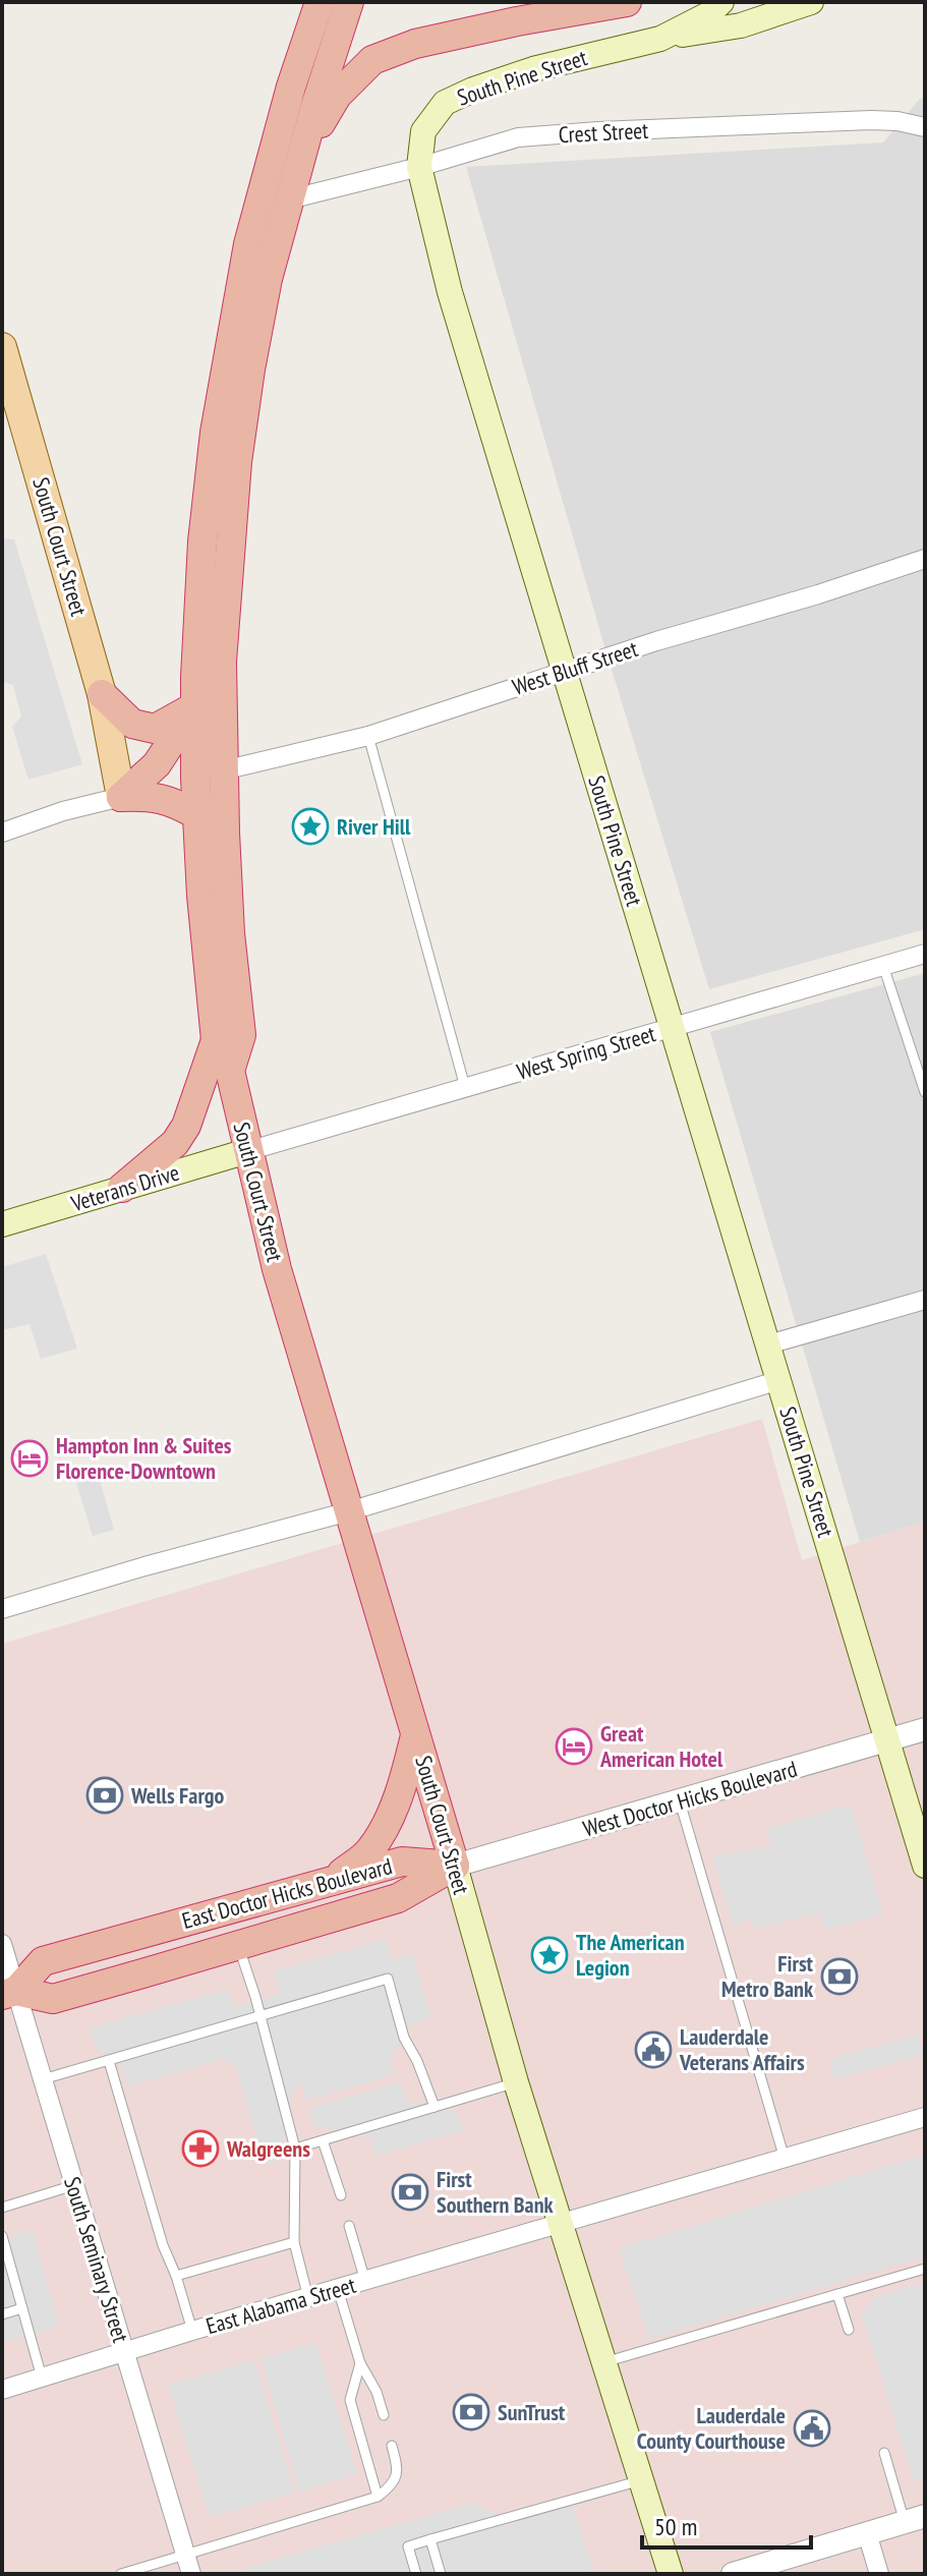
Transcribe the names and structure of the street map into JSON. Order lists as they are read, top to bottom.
{
  "streets": {
    "highway": ["South Court Street", "East Doctor Hicks Boulevard"],
    "main road": ["South Pine Street", "Veterans Drive"],
    "street": [
      "Crest Street",
      "West Bluff Street",
      "West Spring Street",
      "West Doctor Hicks Boulevard",
      "South Seminary Street",
      "East Alabama Street"
    ]
  },
  "crossings": [
    ["South Pine Street", "Crest Street"],
    ["South Pine Street", "West Bluff Street"],
    ["South Pine Street", "West Spring Street"],
    ["South Pine Street", "West Doctor Hicks Boulevard"],
    ["South Court Street", "West Spring Street"],
    ["South Court Street", "Veterans Drive"],
    ["South Court Street", "West Doctor Hicks Boulevard"],
    ["South Court Street", "East Doctor Hicks Boulevard"],
    ["South Court Street", "East Alabama Street"],
    ["West Spring Street", "Veterans Drive"],
    ["West Doctor Hicks Boulevard", "East Doctor Hicks Boulevard"],
    ["East Doctor Hicks Boulevard", "South Seminary Street"],
    ["South Seminary Street", "East Alabama Street"]
  ],
  "places": {
    "place": ["River Hill", "The American Legion"],
    "hotel": ["Hampton Inn & Suites Florence-Downtown", "Great American Hotel"],
    "bank": [
      "Wells Fargo",
      "First Metro Bank",
      "First Southern Bank",
      "SunTrust"
    ],
    "public building": ["Lauderdale Veterans Affairs", "Lauderdale County Courthouse"],
    "pharmacy": ["Walgreens"]
  },
  "scale_bar": "50 m"
}
